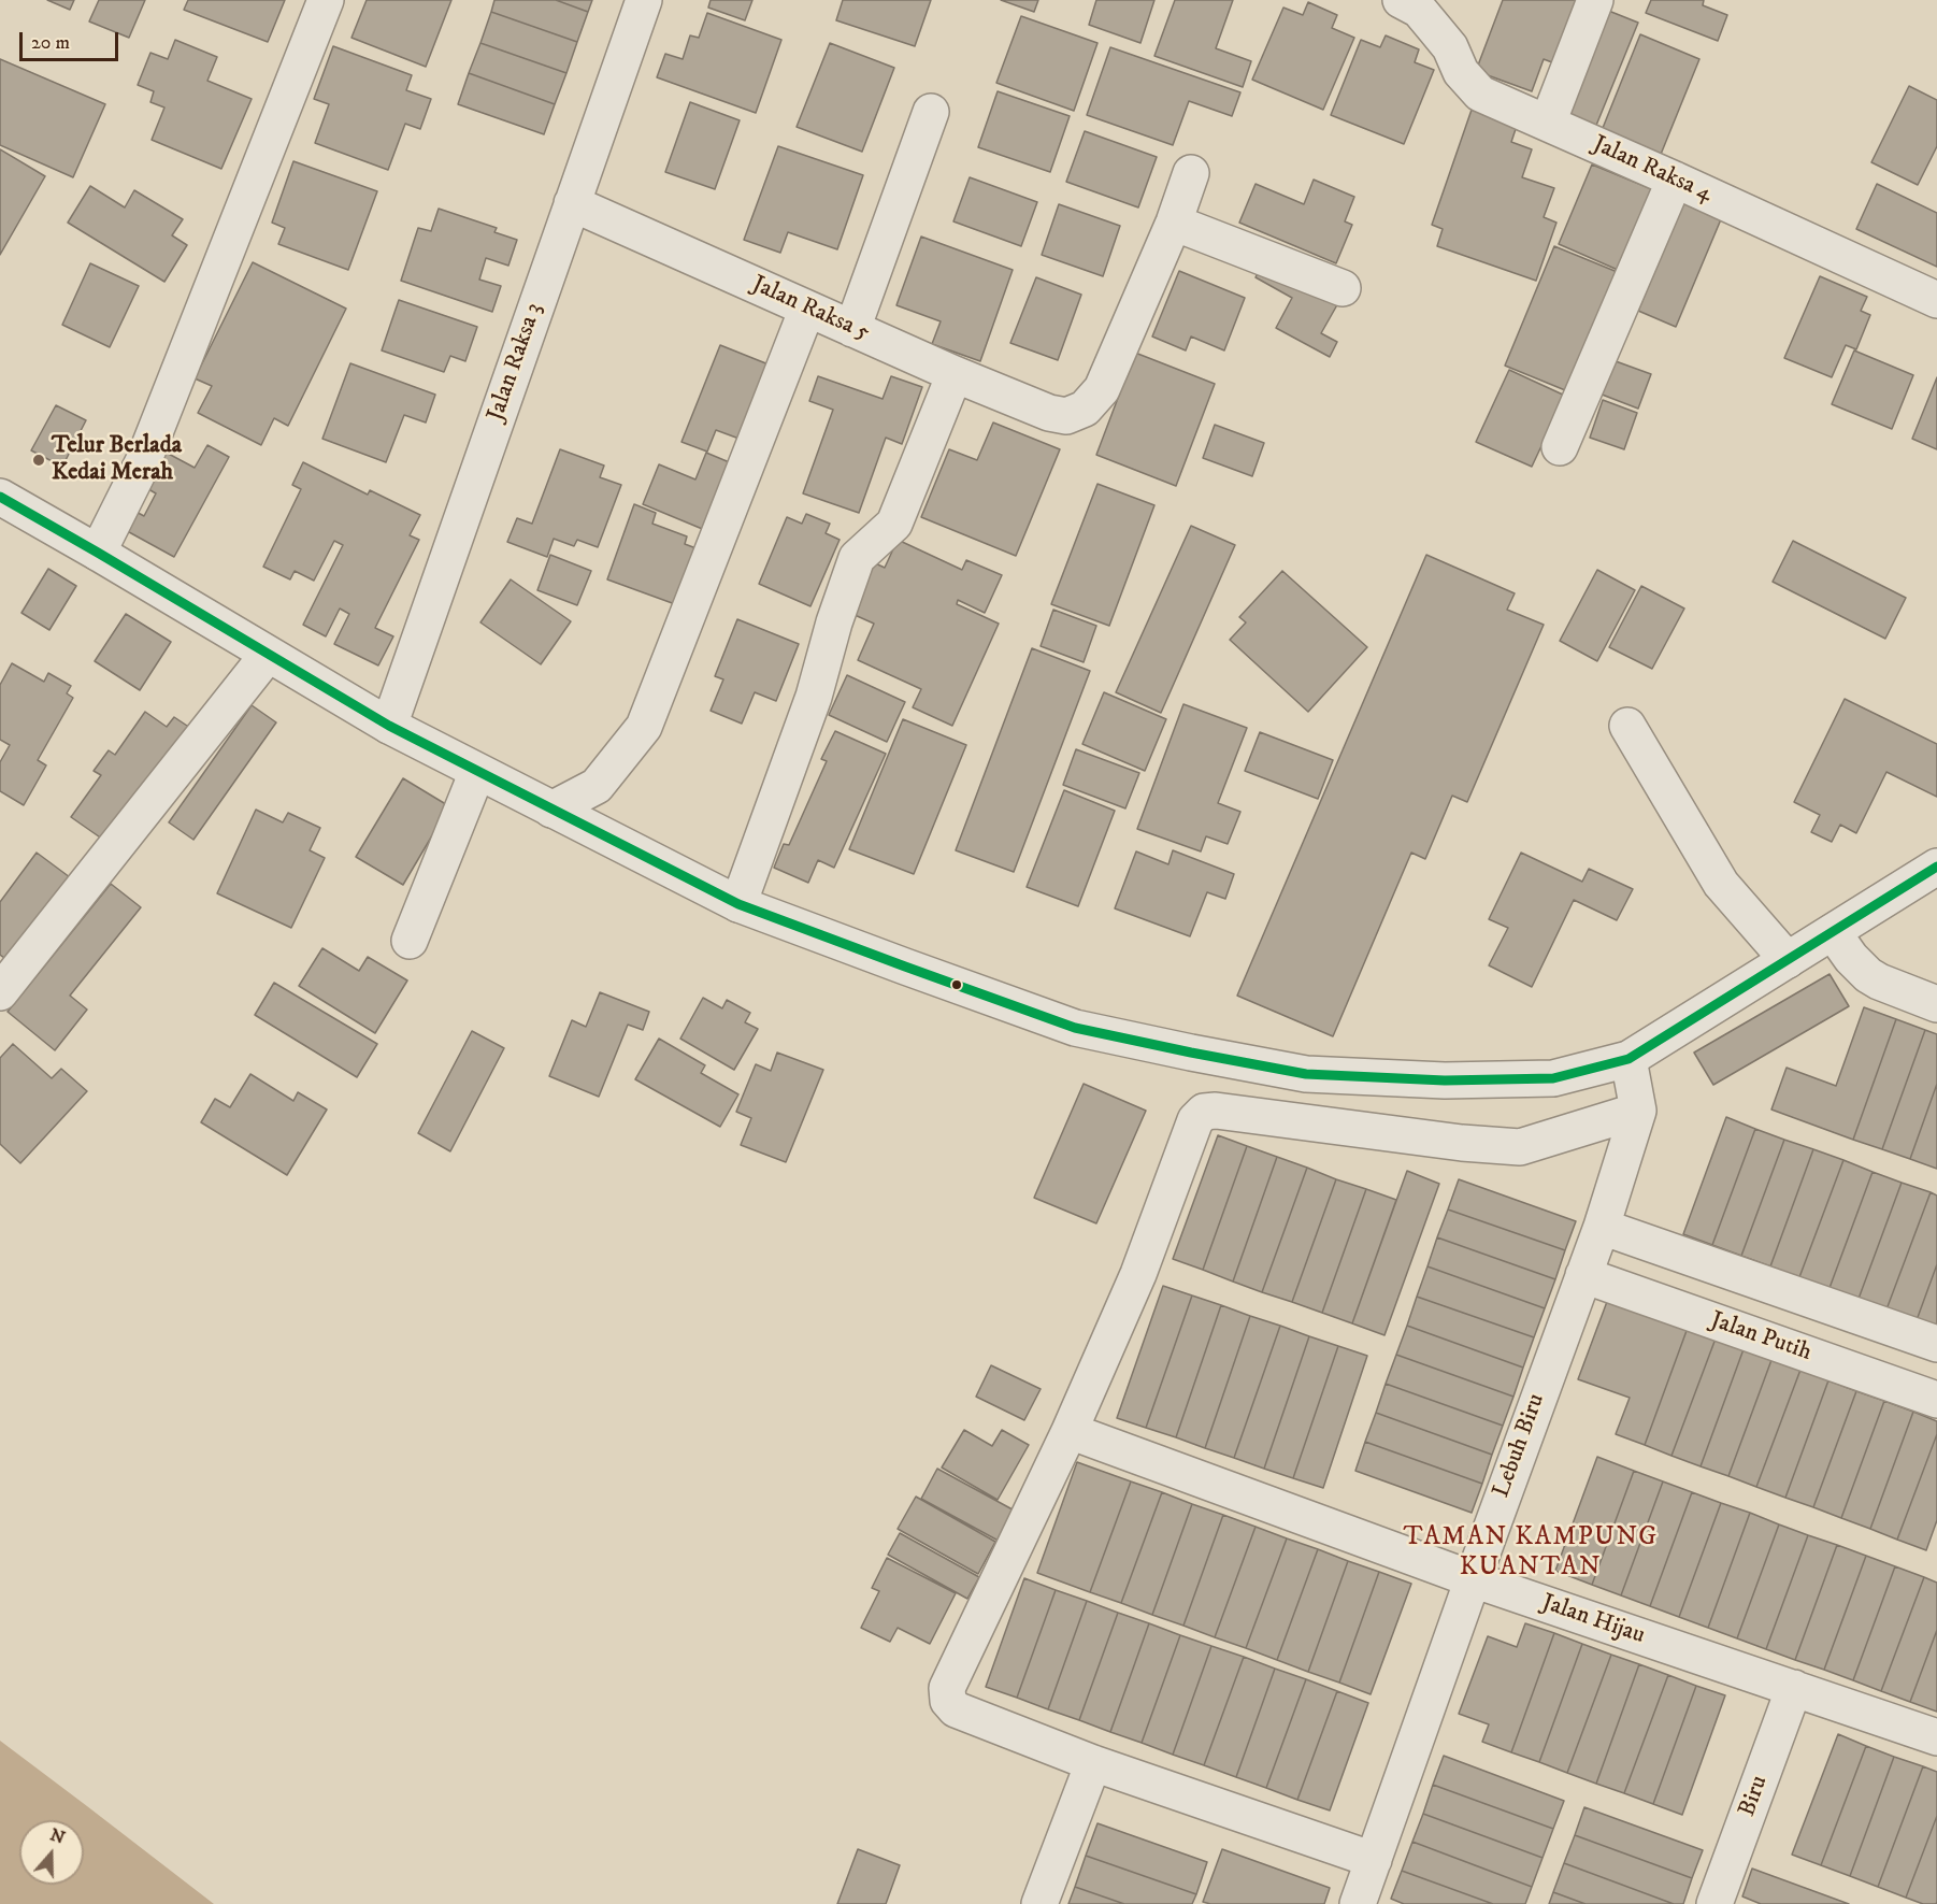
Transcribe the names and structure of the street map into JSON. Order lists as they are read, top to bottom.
{
  "streets": {
    "street": [
      "Jalan Raksa 4",
      "Jalan Raksa 5",
      "Jalan Raksa 3",
      "Jalan Putih",
      "Lebuh Biru",
      "Jalan Hijau",
      "Biru"
    ]
  },
  "crossings": [
    ["Jalan Raksa 5", "Jalan Raksa 3"],
    ["Jalan Putih", "Lebuh Biru"],
    ["Lebuh Biru", "Jalan Hijau"],
    ["Jalan Hijau", "Biru"]
  ],
  "districts": ["TAMAN KAMPUNG KUANTAN"],
  "places": ["Telur Berlada Kedai Merah"],
  "scale_bar": "20 m",
  "north": "top"
}
